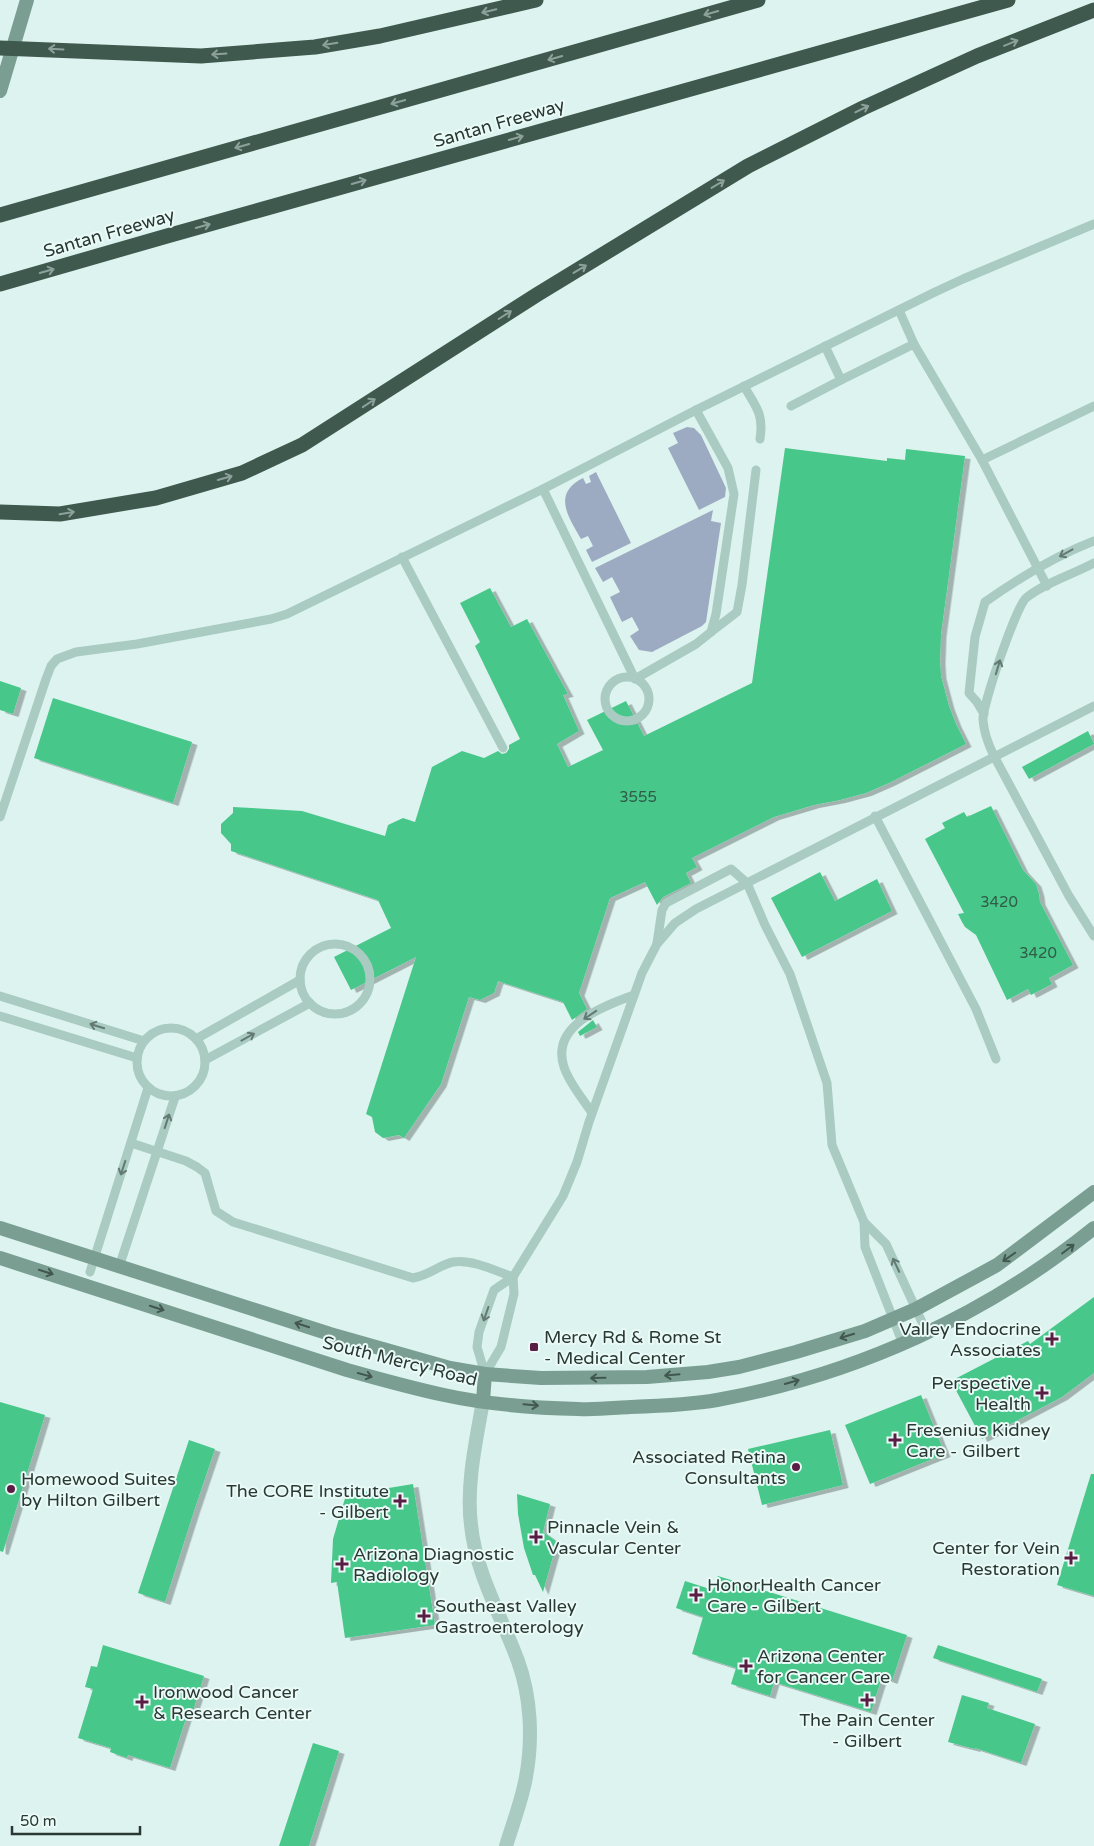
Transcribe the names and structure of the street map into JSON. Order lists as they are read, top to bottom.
{
  "streets": {
    "highway": ["Santan Freeway"],
    "main road": ["South Mercy Road"]
  },
  "places": {
    "health": [
      "Valley Endocrine Associates",
      "Perspective Health",
      "Fresenius Kidney Care - Gilbert",
      "The CORE Institute - Gilbert",
      "Pinnacle Vein & Vascular Center",
      "Center for Vein Restoration",
      "Arizona Diagnostic Radiology",
      "HonorHealth Cancer Care - Gilbert",
      "Southeast Valley Gastroenterology",
      "Arizona Center for Cancer Care",
      "The Pain Center - Gilbert",
      "Ironwood Cancer & Research Center"
    ],
    "transit": ["Mercy Rd & Rome St - Medical Center"],
    "other": ["Associated Retina Consultants", "Homewood Suites by Hilton Gilbert"]
  },
  "house_numbers": ["3555", "3420", "3420"],
  "scale_bar": "50 m"
}
